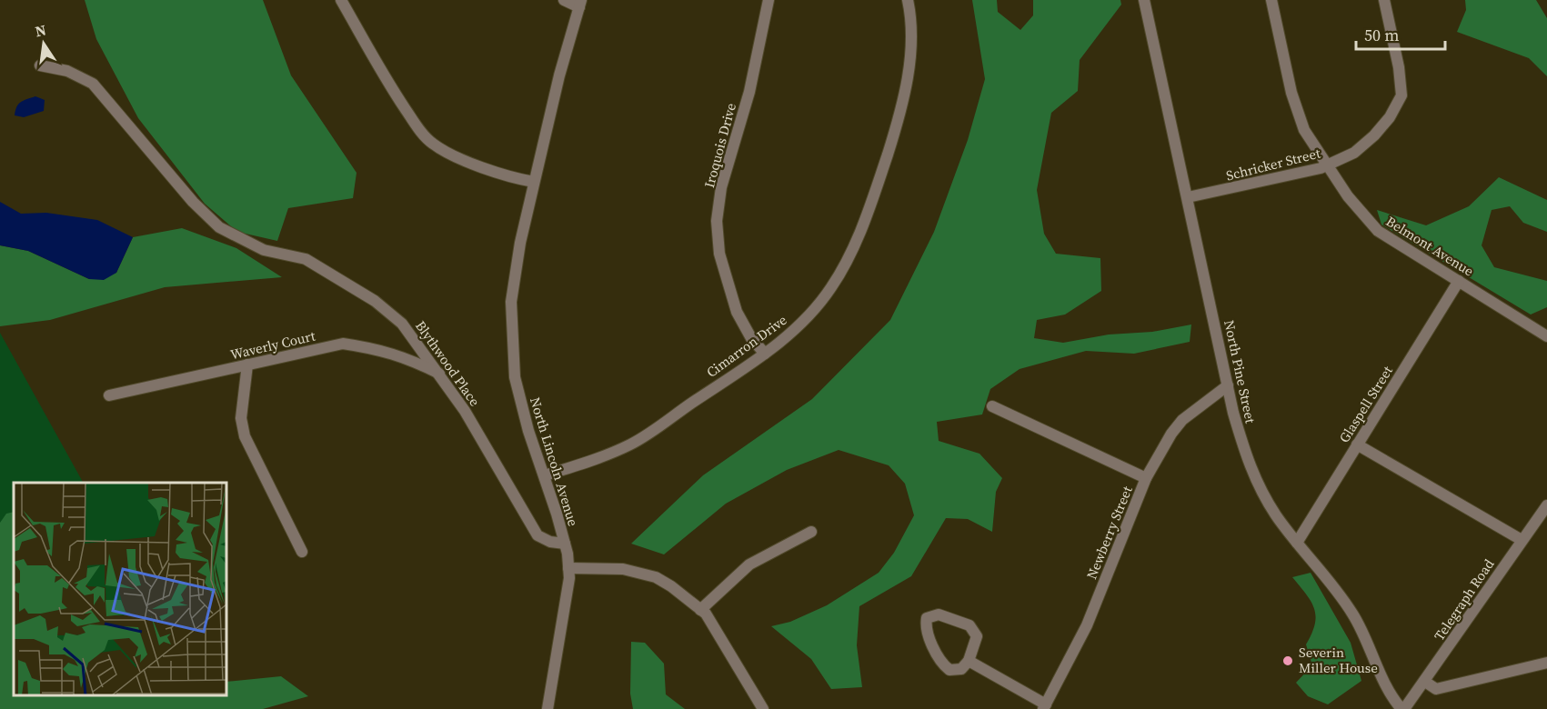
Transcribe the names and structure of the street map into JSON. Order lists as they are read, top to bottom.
{
  "streets": {
    "street": [
      "Iroquois Drive",
      "Schricker Street",
      "Belmont Avenue",
      "Waverly Court",
      "Cimarron Drive",
      "Blythwood Place",
      "North Pine Street",
      "Glaspell Street",
      "North Lincoln Avenue",
      "Newberry Street",
      "Telegraph Road"
    ]
  },
  "crossings": [
    ["Iroquois Drive", "Cimarron Drive"],
    ["Schricker Street", "Belmont Avenue"],
    ["Schricker Street", "North Pine Street"],
    ["Belmont Avenue", "Glaspell Street"],
    ["Waverly Court", "Blythwood Place"],
    ["Cimarron Drive", "North Lincoln Avenue"],
    ["Blythwood Place", "North Lincoln Avenue"],
    ["North Pine Street", "Glaspell Street"],
    ["North Pine Street", "Newberry Street"],
    ["North Pine Street", "Telegraph Road"]
  ],
  "places": ["Severin Miller House"],
  "scale_bar": "50 m",
  "north": "top"
}
